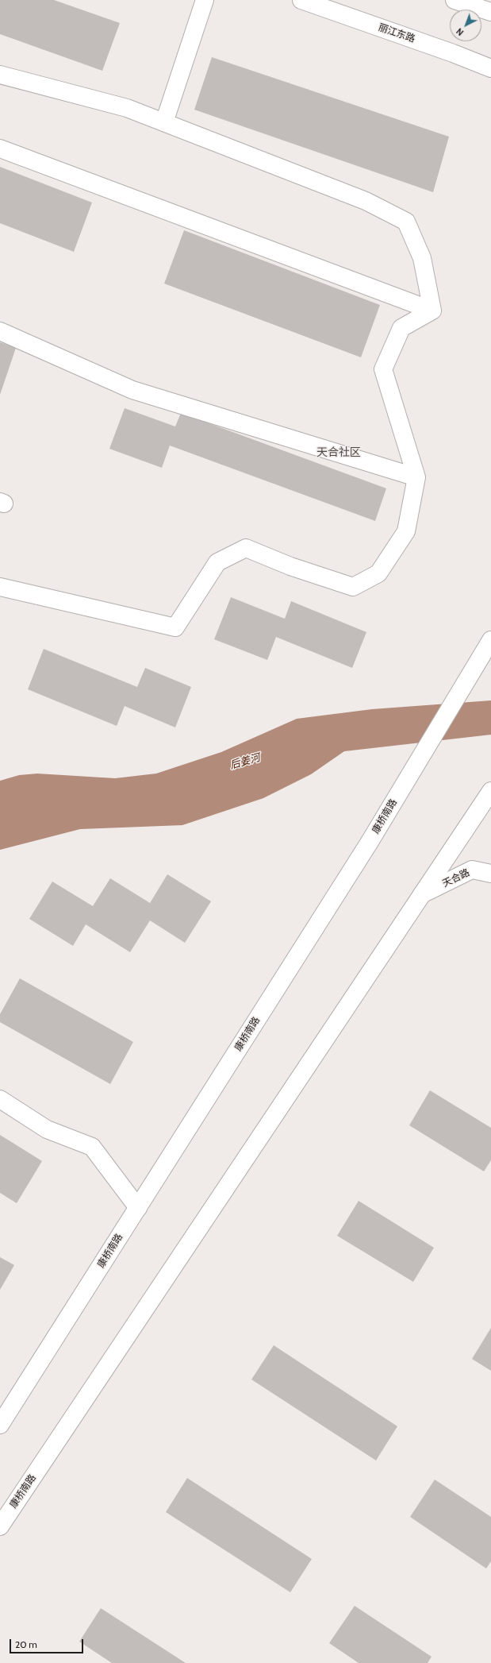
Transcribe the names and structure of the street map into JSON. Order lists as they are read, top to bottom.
{
  "streets": {
    "main road": ["丽江东路", "康桥南路", "天合路"]
  },
  "crossings": [
    ["康桥南路", "天合路"]
  ],
  "districts": ["天合社区"],
  "water": ["后姜河"],
  "scale_bar": "20 m",
  "north": "bottom left"
}
